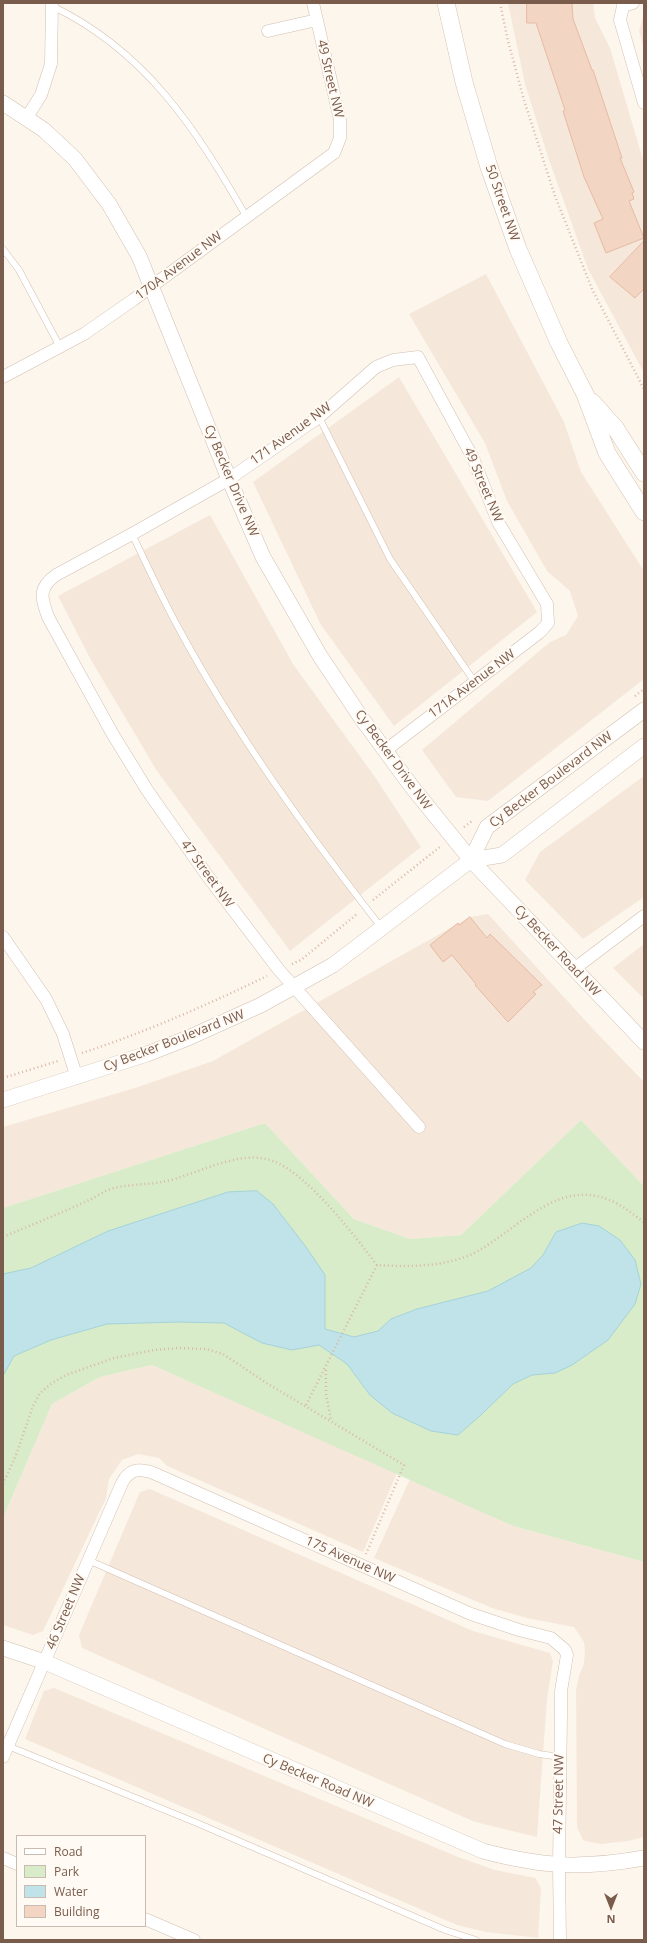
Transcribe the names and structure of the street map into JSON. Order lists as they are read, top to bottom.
{
  "streets": {
    "main road": ["50 Street NW"],
    "street": [
      "49 Street NW",
      "170A Avenue NW",
      "171 Avenue NW",
      "Cy Becker Drive NW",
      "171A Avenue NW",
      "Cy Becker Boulevard NW",
      "47 Street NW",
      "Cy Becker Road NW",
      "175 Avenue NW",
      "46 Street NW"
    ]
  },
  "crossings": [
    ["49 Street NW", "170A Avenue NW"],
    ["49 Street NW", "171 Avenue NW"],
    ["49 Street NW", "171A Avenue NW"],
    ["170A Avenue NW", "Cy Becker Drive NW"],
    ["171 Avenue NW", "Cy Becker Drive NW"],
    ["171 Avenue NW", "47 Street NW"],
    ["Cy Becker Drive NW", "171A Avenue NW"],
    ["Cy Becker Drive NW", "Cy Becker Boulevard NW"],
    ["Cy Becker Drive NW", "Cy Becker Road NW"],
    ["Cy Becker Boulevard NW", "47 Street NW"],
    ["Cy Becker Boulevard NW", "Cy Becker Road NW"],
    ["47 Street NW", "Cy Becker Road NW"],
    ["47 Street NW", "175 Avenue NW"],
    ["Cy Becker Road NW", "46 Street NW"],
    ["175 Avenue NW", "46 Street NW"]
  ],
  "legend": [
    "Road",
    "Park",
    "Water",
    "Building"
  ],
  "north": "bottom"
}
